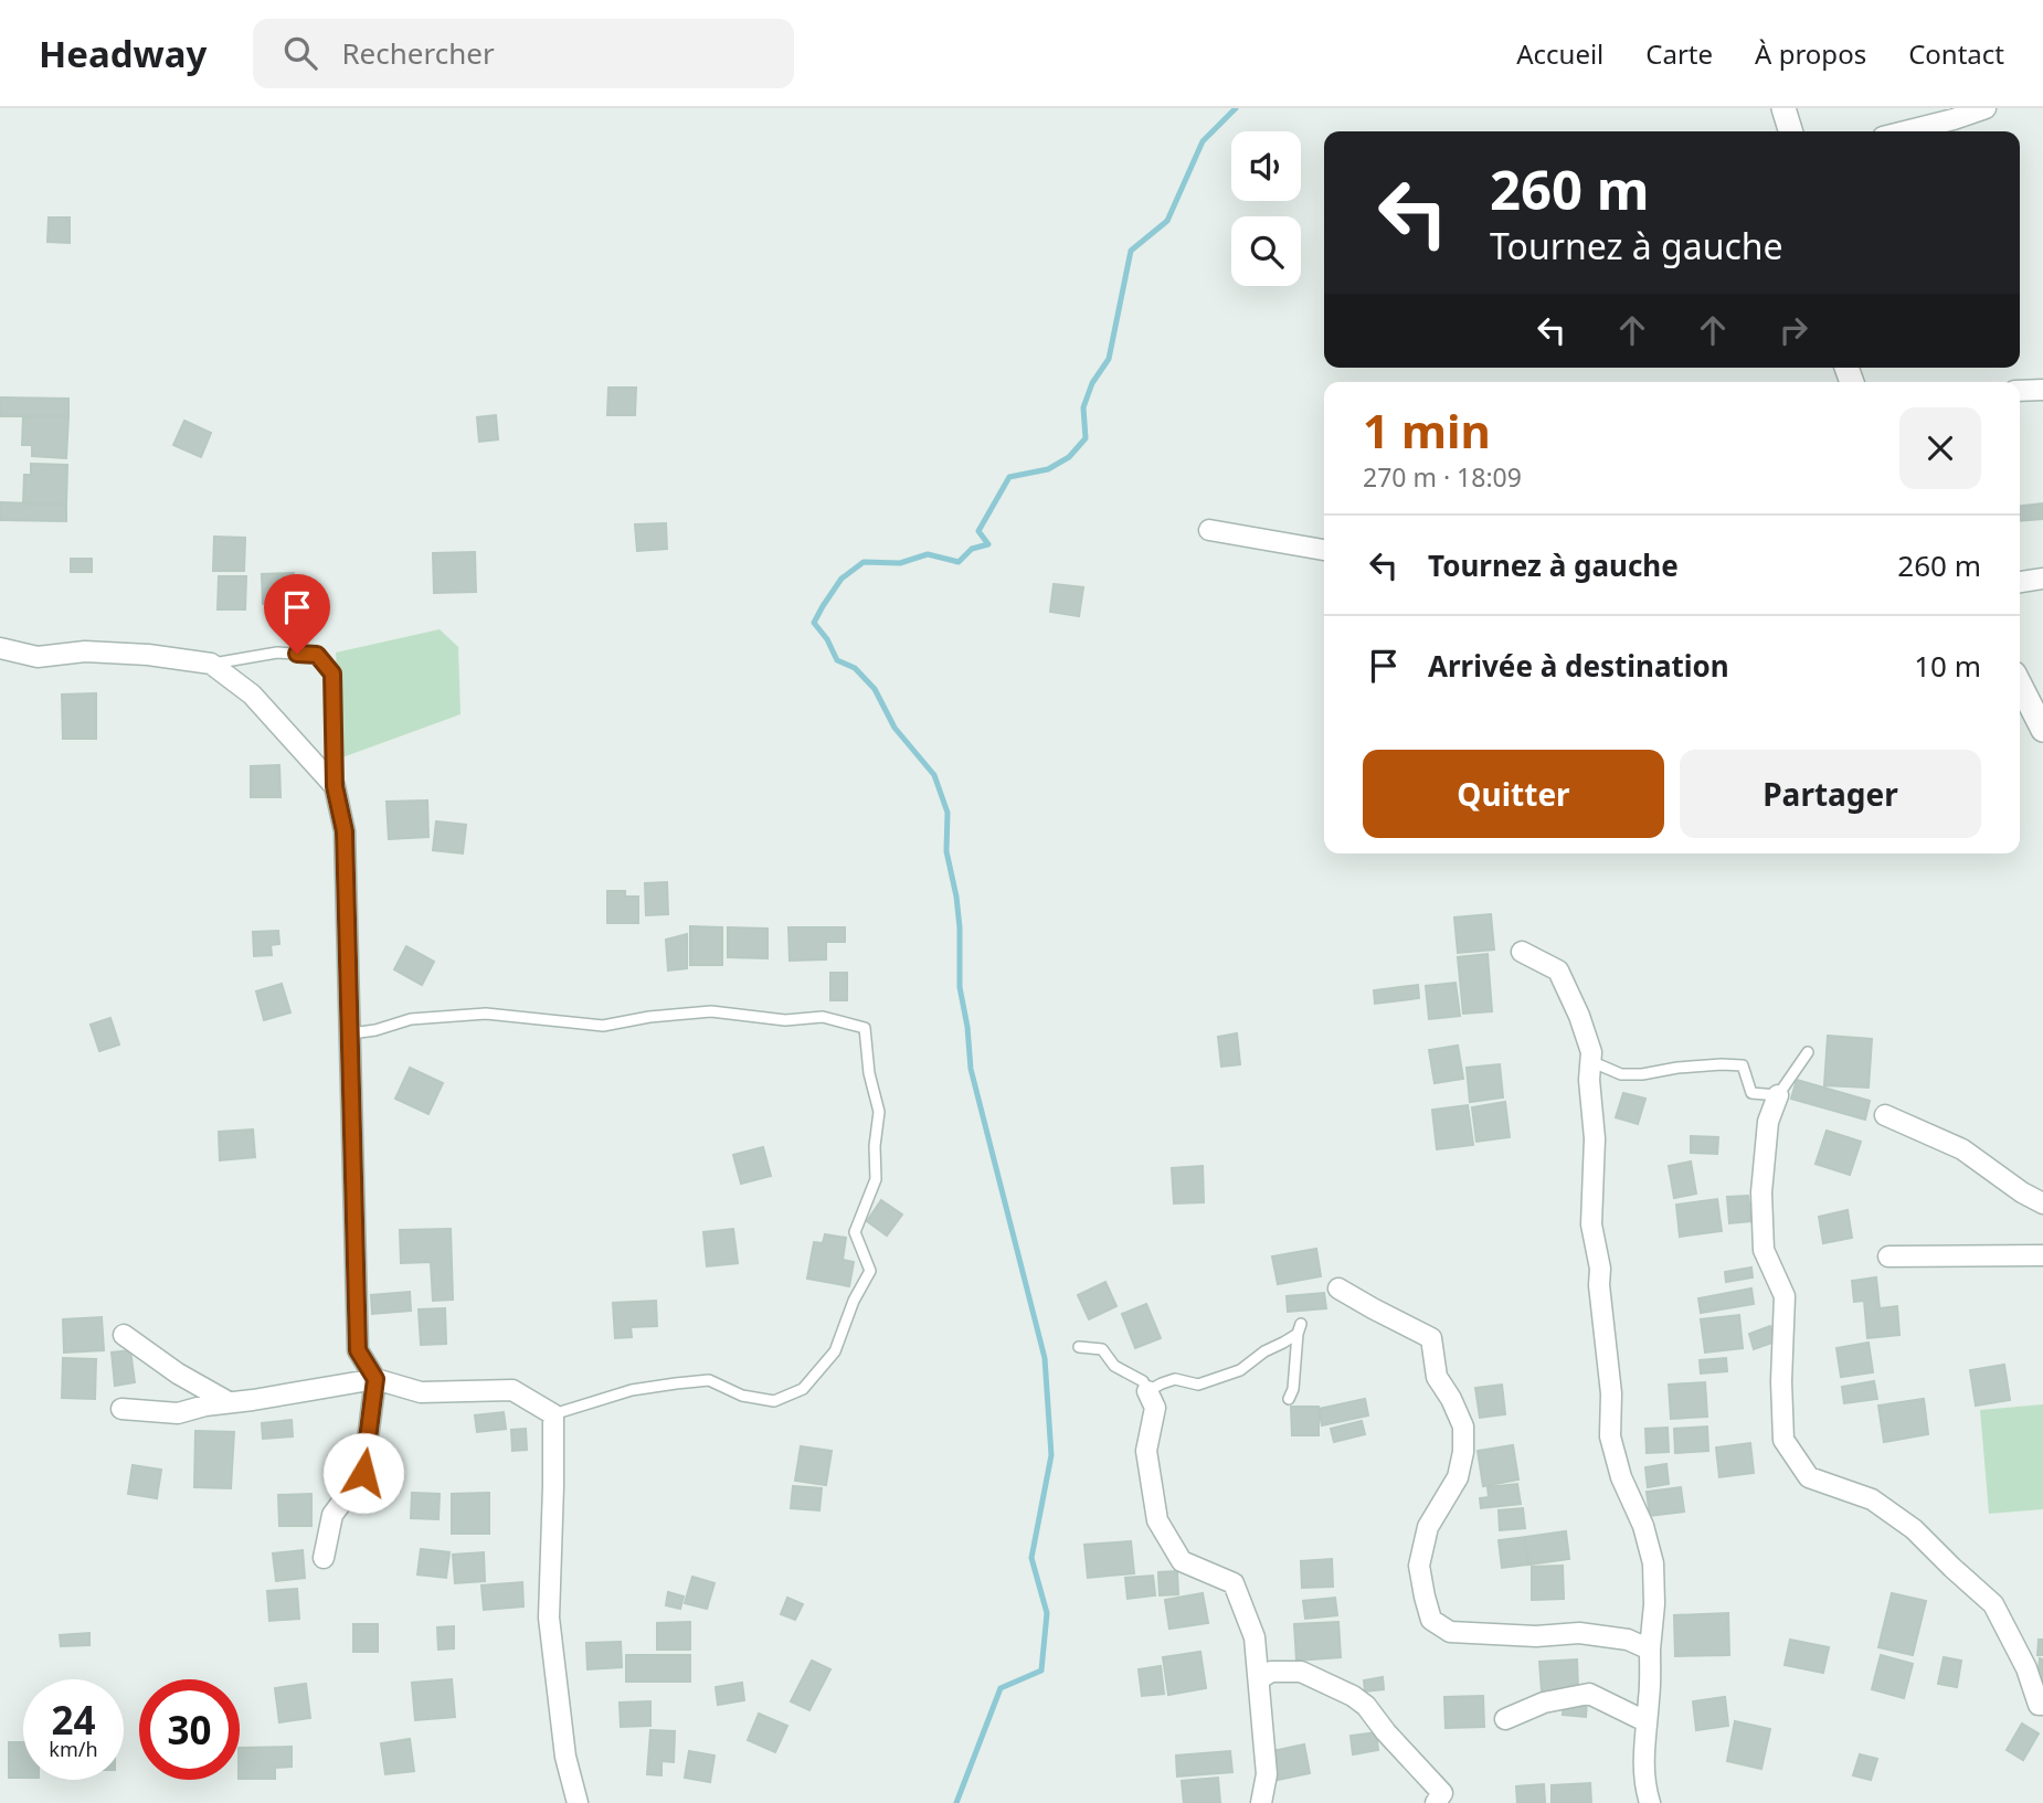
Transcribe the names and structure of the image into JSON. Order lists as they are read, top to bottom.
{
  "page": {
    "header": "Headway",
    "search": "Rechercher",
    "nav": [
      "Accueil",
      "Carte",
      "À propos",
      "Contact"
    ],
    "turn": ["260 m", "Tournez à gauche"],
    "heading": ["1 min", "270 m · 18:09"],
    "list": [
      {
        "name": "Tournez à gauche",
        "value": "260 m"
      },
      {
        "name": "Arrivée à destination",
        "value": "10 m"
      }
    ],
    "buttons": ["Quitter", "Partager"],
    "speed": "24 km/h",
    "limit": "30"
  }
}
